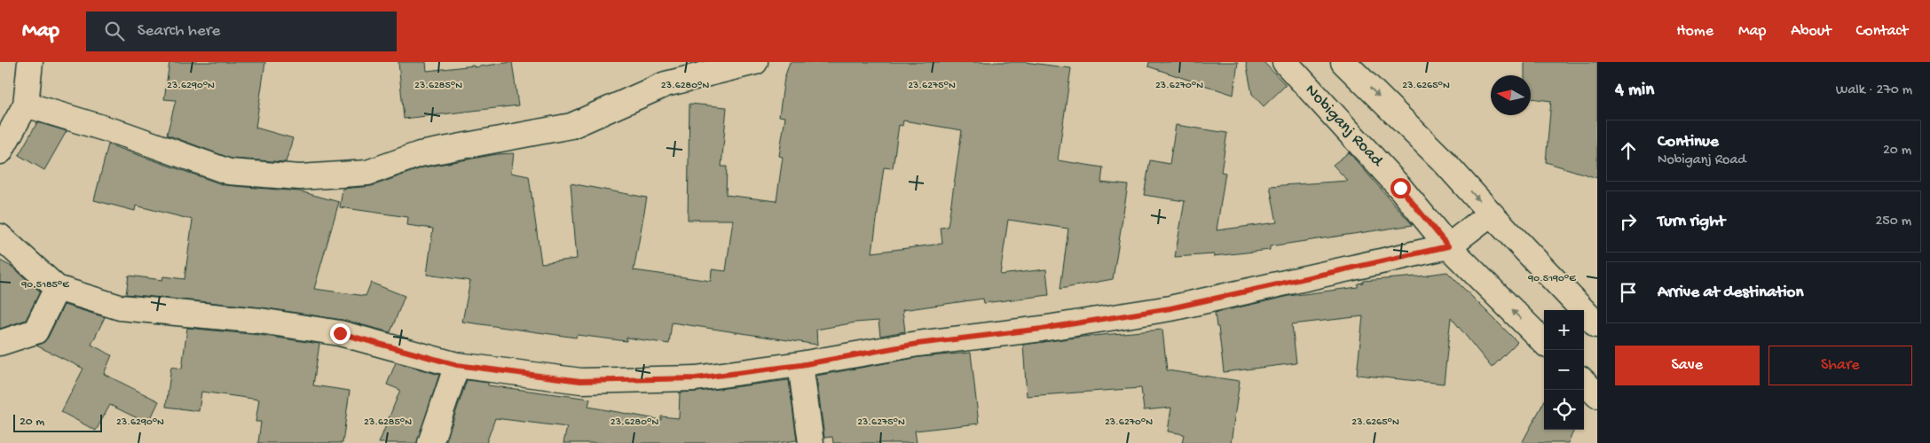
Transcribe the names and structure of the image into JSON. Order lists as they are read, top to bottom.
{
  "streets": {
    "street": ["Nobiganj Road"]
  },
  "scale_bar": "20 m",
  "north": "left",
  "page": {
    "header": "Map",
    "search": "Search here",
    "nav": [
      "Home",
      "Map",
      "About",
      "Contact"
    ],
    "heading": ["4 min", "Walk · 270 m"],
    "list": [
      ["Continue", "Nobiganj Road", "20 m"],
      ["Turn right", "250 m"],
      "Arrive at destination"
    ],
    "map_buttons": ["+", "−"],
    "buttons": ["Save", "Share"],
    "scale": "20 m"
  },
  "coordinates": [
    "23.6290°N",
    "23.6285°N",
    "23.6280°N",
    "23.6275°N",
    "23.6270°N",
    "23.6265°N",
    "90.5190°E",
    "90.5185°E"
  ]
}
